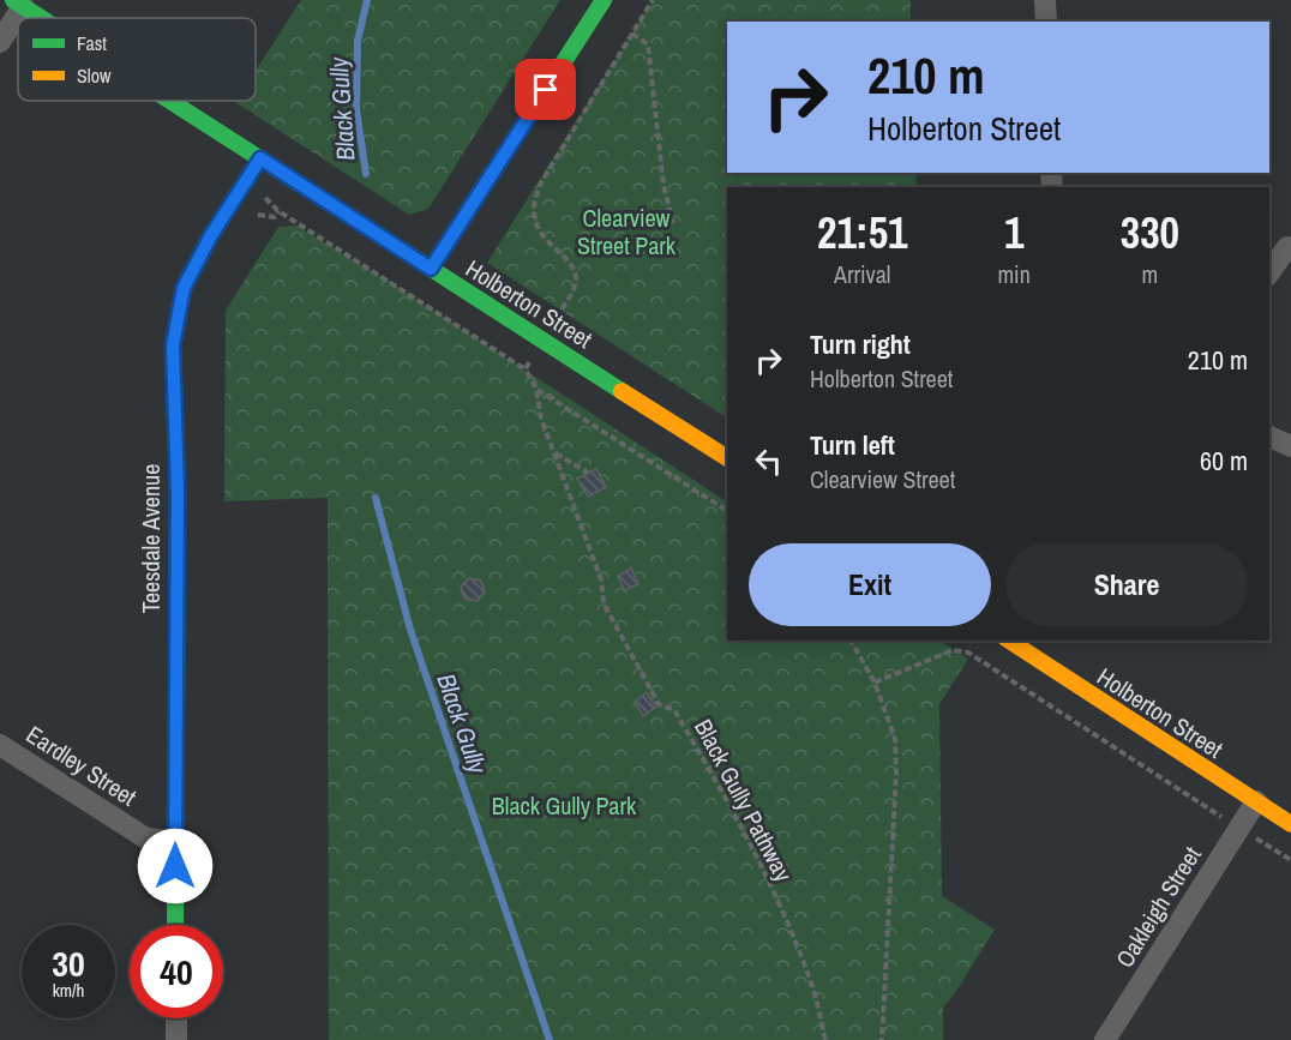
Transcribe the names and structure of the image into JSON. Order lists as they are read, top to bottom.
{
  "streets": {
    "main road": ["Holberton Street", "Teesdale Avenue"],
    "street": ["Eardley Street", "Oakleigh Street"],
    "path": ["Black Gully Pathway"]
  },
  "crossings": [
    ["Holberton Street", "Teesdale Avenue"],
    ["Holberton Street", "Oakleigh Street"],
    ["Teesdale Avenue", "Eardley Street"]
  ],
  "water": ["Black Gully"],
  "parks": ["Clearview Street Park", "Black Gully Park"],
  "legend": ["Fast", "Slow"],
  "page": {
    "turn": ["210 m", "Holberton Street"],
    "eta": [
      "21:51",
      "Arrival",
      "1",
      "min",
      "330",
      "m"
    ],
    "list": [
      {
        "name": "Turn right",
        "note": "Holberton Street",
        "value": "210 m"
      },
      {
        "name": "Turn left",
        "note": "Clearview Street",
        "value": "60 m"
      }
    ],
    "buttons": ["Exit", "Share"],
    "speed": "30 km/h",
    "limit": "40"
  }
}
